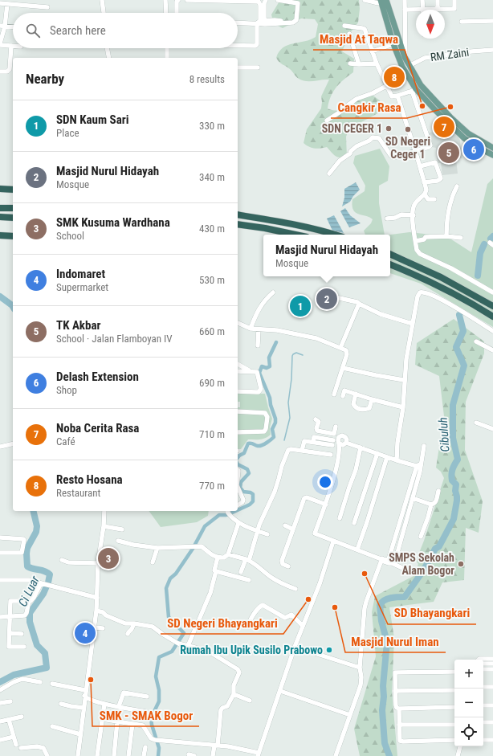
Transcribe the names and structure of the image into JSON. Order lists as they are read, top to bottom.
{
  "streets": {
    "street": ["RM Zaini"]
  },
  "water": ["Cibuluh", "Ci Luar"],
  "places": [
    "Masjid At Taqwa",
    "Cangkir Rasa",
    "SDN CEGER 1",
    "SD Negeri Ceger 1",
    "SMPS Sekolah Alam Bogor",
    "SD Bhayangkari",
    "SD Negeri Bhayangkari",
    "Masjid Nurul Iman",
    "Rumah Ibu Upik Susilo Prabowo",
    "SMK - SMAK Bogor"
  ],
  "north": "bottom",
  "page": {
    "search": "Search here",
    "heading": ["Nearby", "8 results"],
    "pins": [
      "8",
      "7",
      "6",
      "5",
      "2",
      "1",
      "3",
      "4"
    ],
    "list": [
      {
        "mark": "1",
        "name": "SDN Kaum Sari",
        "note": "Place",
        "value": "330 m"
      },
      {
        "mark": "2",
        "name": "Masjid Nurul Hidayah",
        "note": "Mosque",
        "value": "340 m"
      },
      {
        "mark": "3",
        "name": "SMK Kusuma Wardhana",
        "note": "School",
        "value": "430 m"
      },
      {
        "mark": "4",
        "name": "Indomaret",
        "note": "Supermarket",
        "value": "530 m"
      },
      {
        "mark": "5",
        "name": "TK Akbar",
        "note": "School · Jalan Flamboyan IV",
        "value": "660 m"
      },
      {
        "mark": "6",
        "name": "Delash Extension",
        "note": "Shop",
        "value": "690 m"
      },
      {
        "mark": "7",
        "name": "Noba Cerita Rasa",
        "note": "Café",
        "value": "710 m"
      },
      {
        "mark": "8",
        "name": "Resto Hosana",
        "note": "Restaurant",
        "value": "770 m"
      }
    ],
    "popup": ["Masjid Nurul Hidayah", "Mosque"],
    "map_buttons": ["+", "−"]
  }
}
